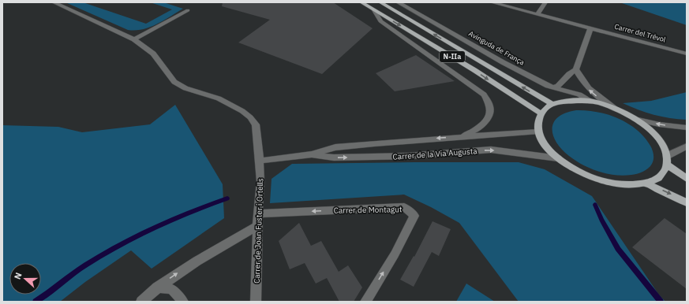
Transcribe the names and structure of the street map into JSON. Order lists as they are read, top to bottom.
{
  "streets": {
    "main road": ["N-IIa"],
    "street": [
      "Carrer del Trèvol",
      "Avinguda de França",
      "Carrer de la Via Augusta",
      "Carrer de Montagut",
      "Carrer de Joan Fuster i Ortells"
    ]
  },
  "crossings": [
    ["Carrer de la Via Augusta", "Carrer de Joan Fuster i Ortells"],
    ["Carrer de Montagut", "Carrer de Joan Fuster i Ortells"]
  ],
  "north": "left"
}
